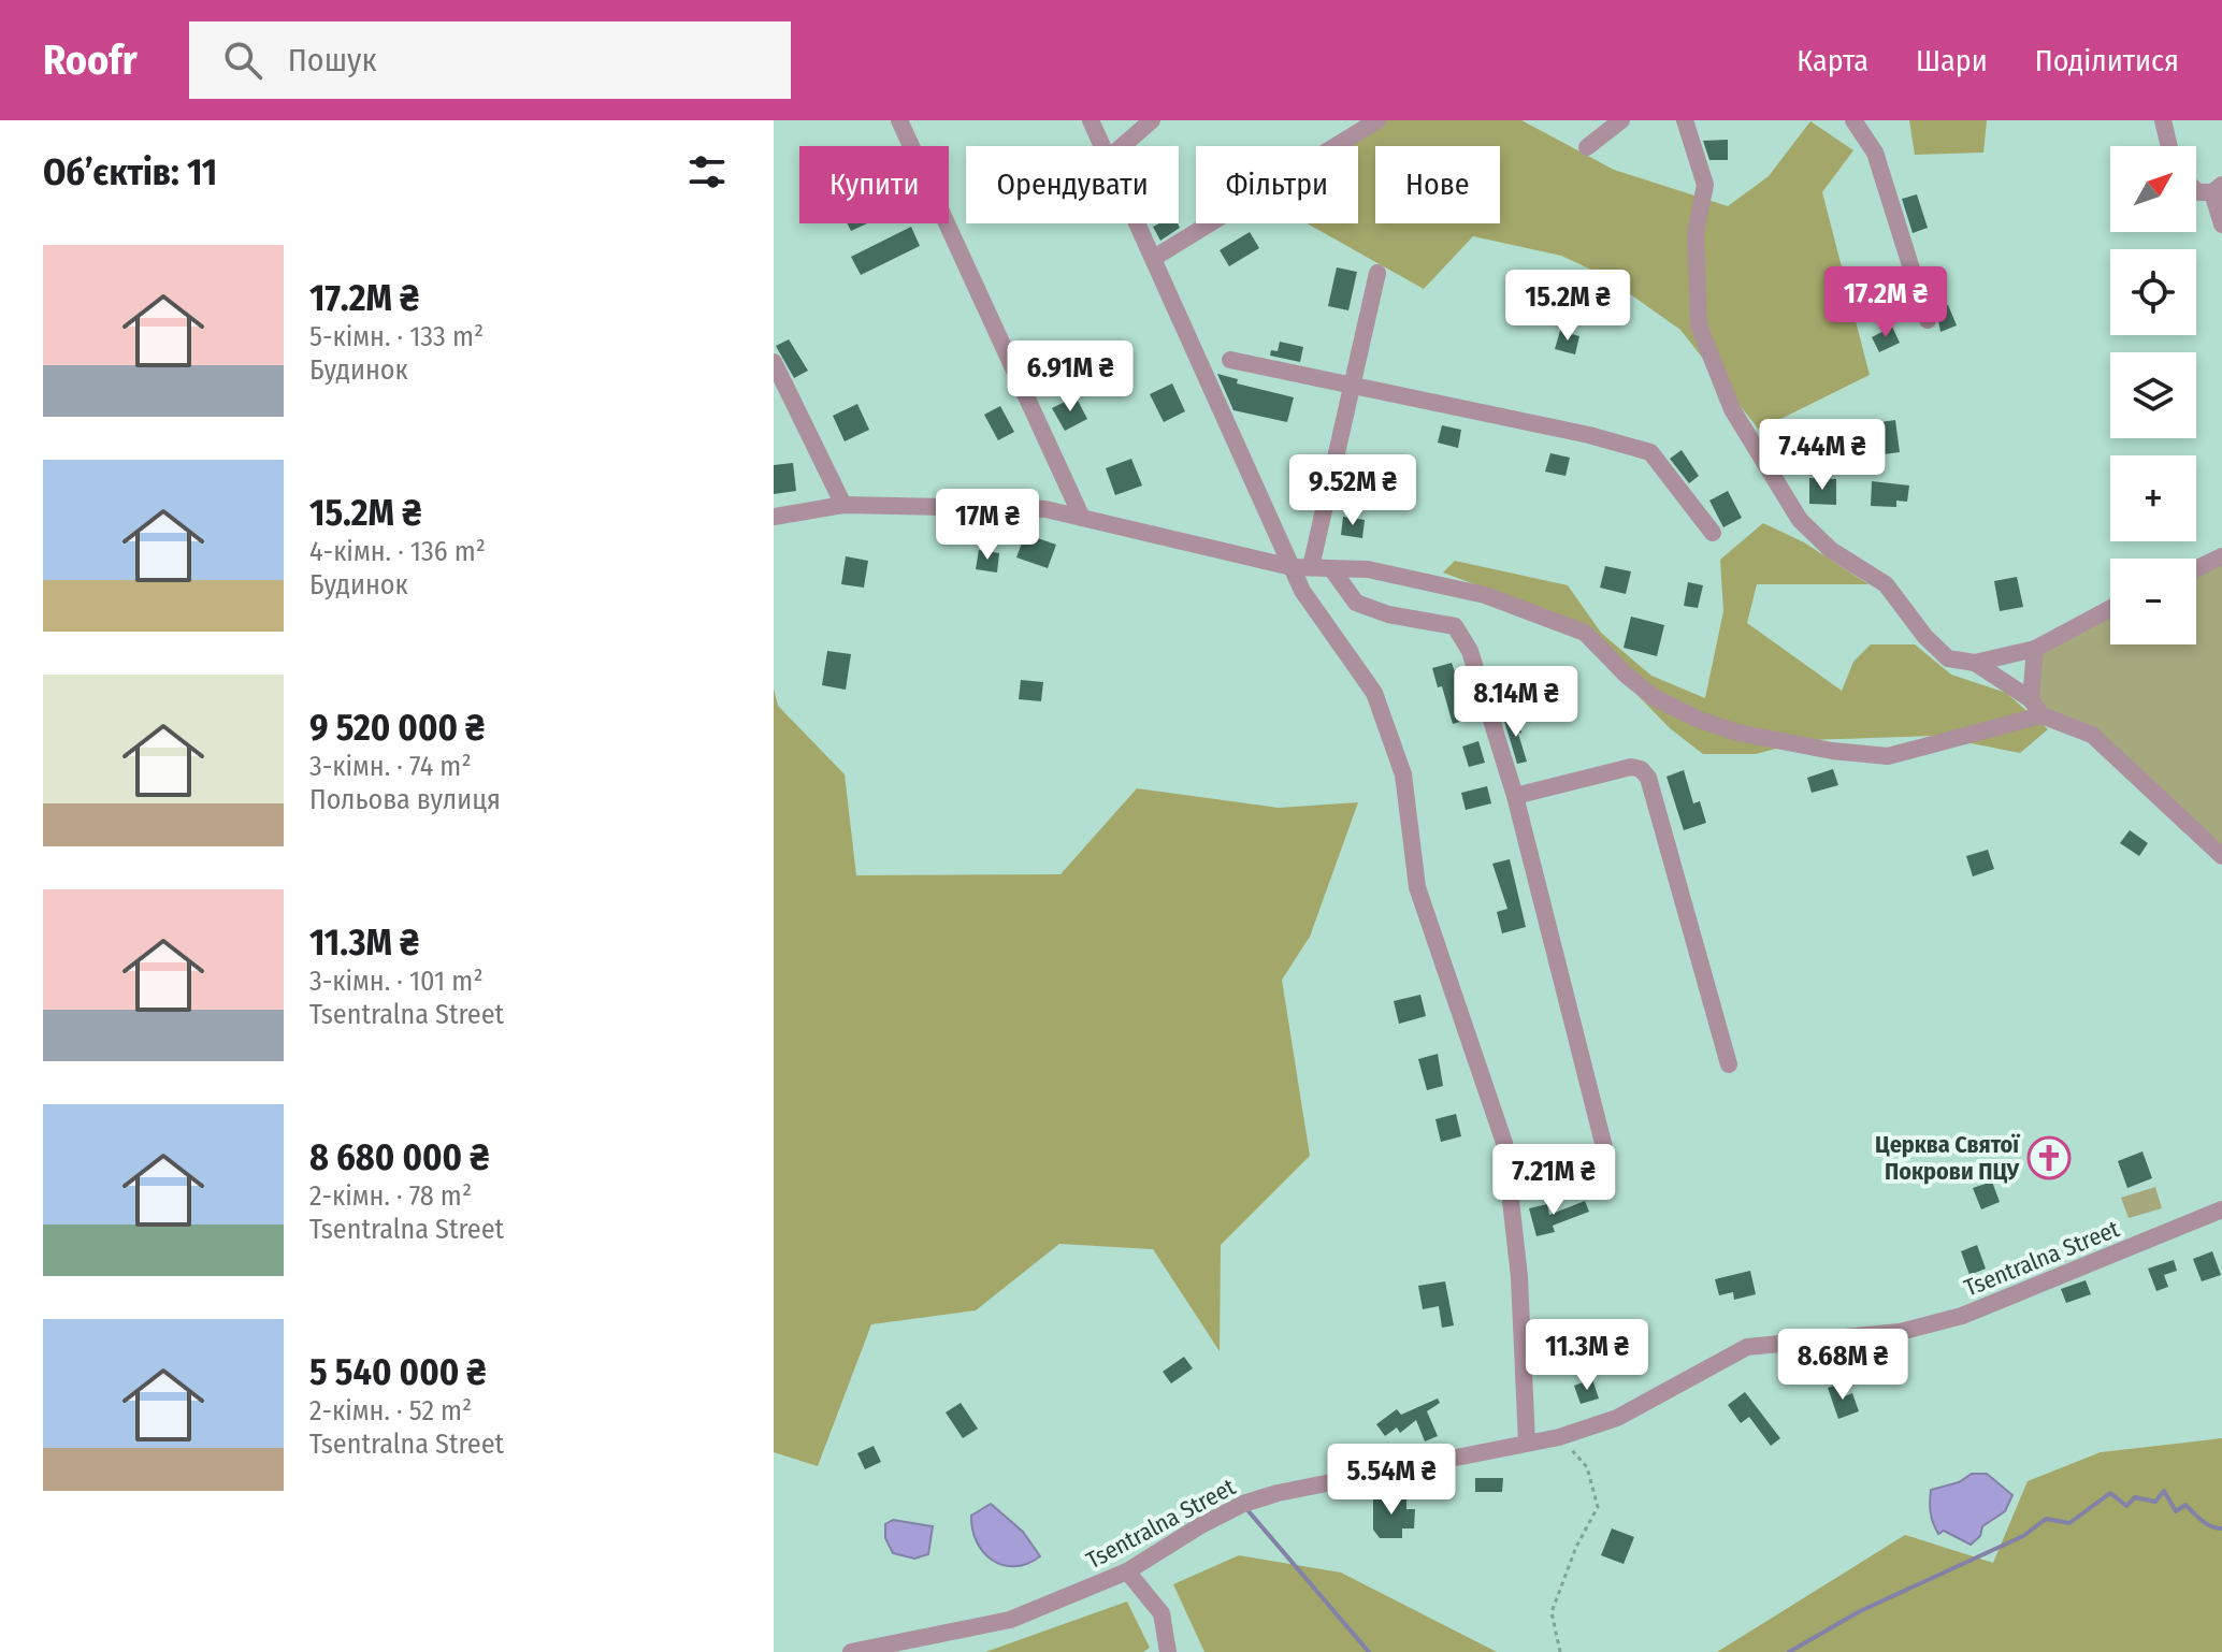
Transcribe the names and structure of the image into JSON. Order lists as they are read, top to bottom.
{
  "streets": {
    "street": ["Tsentralna Street"]
  },
  "places": {
    "church": ["Церква Святої Покрови ПЦУ"]
  },
  "north": "top right",
  "page": {
    "header": "Roofr",
    "search": "Пошук",
    "nav": ["Карта", "Шари", "Поділитися"],
    "heading": "Об’єктів: 11",
    "map_buttons": ["+", "−"],
    "chip": [
      "Купити",
      "Орендувати",
      "Фільтри",
      "Нове"
    ],
    "list": [
      {
        "name": "17.2M ₴",
        "note": "5-кімн. · 133 m² · Будинок"
      },
      {
        "name": "15.2M ₴",
        "note": "4-кімн. · 136 m² · Будинок"
      },
      {
        "name": "9 520 000 ₴",
        "note": "3-кімн. · 74 m² · Польова вулиця"
      },
      {
        "name": "11.3M ₴",
        "note": "3-кімн. · 101 m² · Tsentralna Street"
      },
      {
        "name": "8 680 000 ₴",
        "note": "2-кімн. · 78 m² · Tsentralna Street"
      },
      {
        "name": "5 540 000 ₴",
        "note": "2-кімн. · 52 m² · Tsentralna Street"
      }
    ],
    "price": [
      "17.2M ₴",
      "15.2M ₴",
      "6.91M ₴",
      "7.44M ₴",
      "9.52M ₴",
      "17M ₴",
      "8.14M ₴",
      "7.21M ₴",
      "11.3M ₴",
      "8.68M ₴",
      "5.54M ₴"
    ]
  }
}
